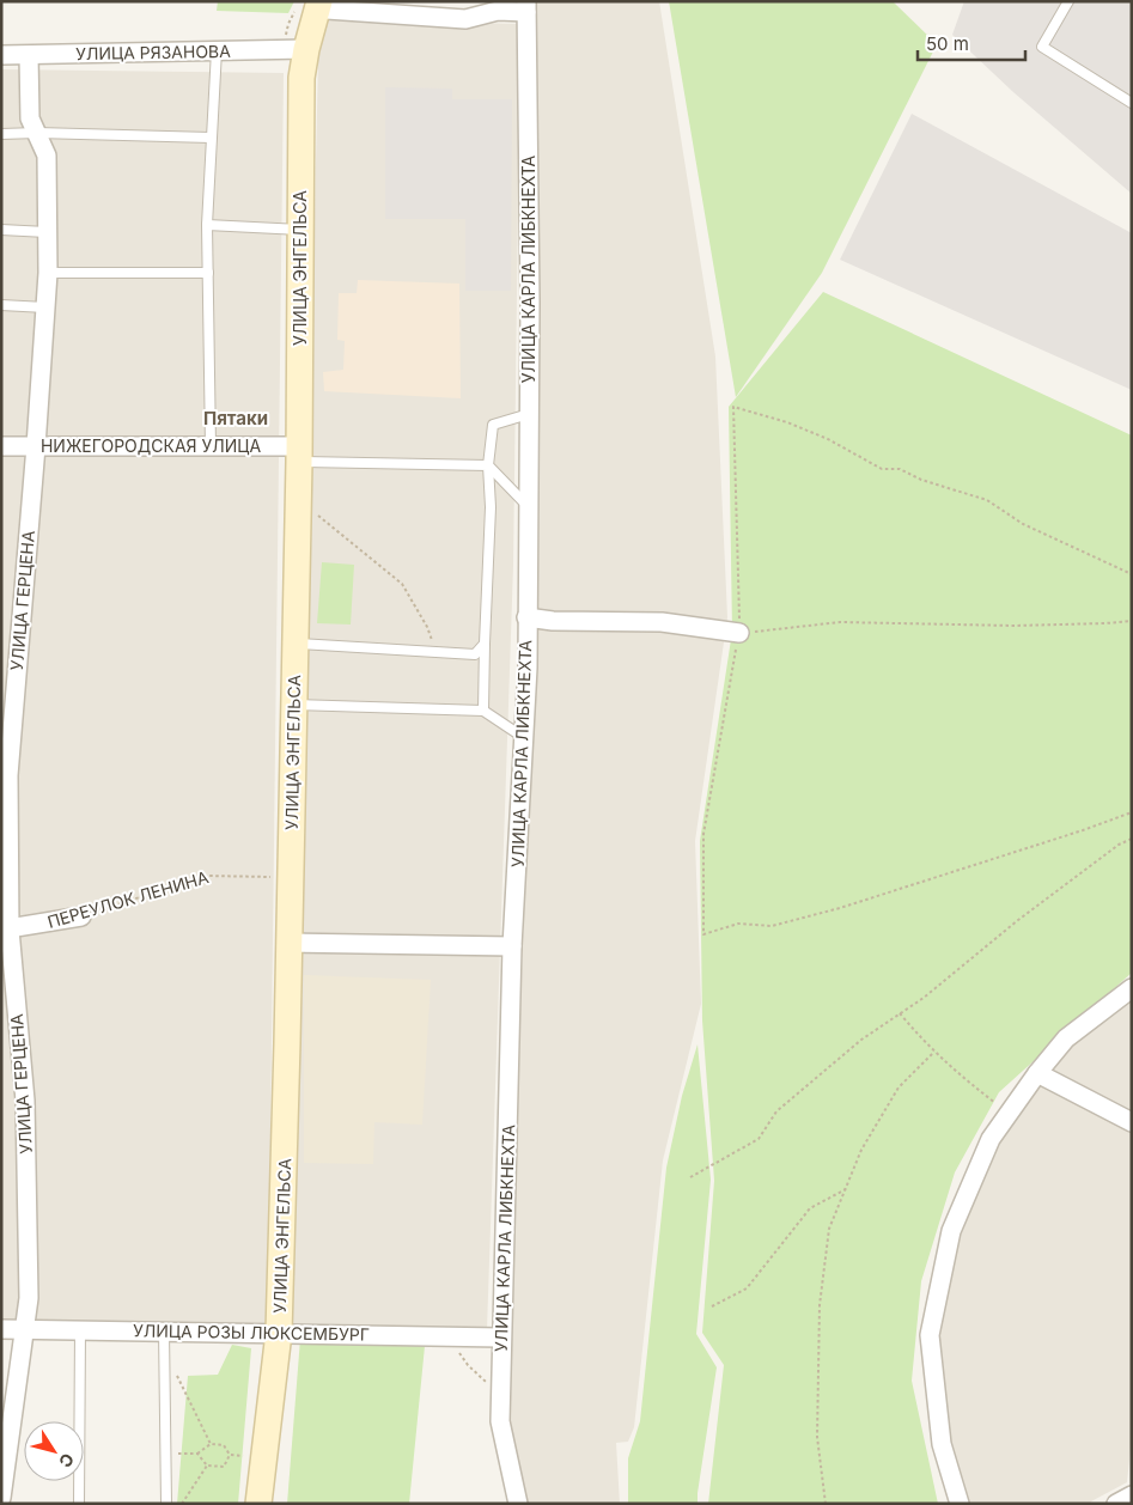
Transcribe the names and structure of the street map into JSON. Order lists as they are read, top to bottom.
{
  "streets": {
    "main road": ["УЛИЦА ЭНГЕЛЬСА"],
    "street": [
      "УЛИЦА РЯЗАНОВА",
      "УЛИЦА КАРЛА ЛИБКНЕХТА",
      "НИЖЕГОРОДСКАЯ УЛИЦА",
      "УЛИЦА ГЕРЦЕНА",
      "ПЕРЕУЛОК ЛЕНИНА",
      "УЛИЦА РОЗЫ ЛЮКСЕМБУРГ"
    ]
  },
  "crossings": [
    ["УЛИЦА РЯЗАНОВА", "УЛИЦА ЭНГЕЛЬСА"],
    ["УЛИЦА РЯЗАНОВА", "УЛИЦА ГЕРЦЕНА"],
    ["УЛИЦА ЭНГЕЛЬСА", "НИЖЕГОРОДСКАЯ УЛИЦА"],
    ["УЛИЦА ЭНГЕЛЬСА", "ПЕРЕУЛОК ЛЕНИНА"],
    ["УЛИЦА ЭНГЕЛЬСА", "УЛИЦА РОЗЫ ЛЮКСЕМБУРГ"],
    ["УЛИЦА КАРЛА ЛИБКНЕХТА", "УЛИЦА РОЗЫ ЛЮКСЕМБУРГ"],
    ["НИЖЕГОРОДСКАЯ УЛИЦА", "УЛИЦА ГЕРЦЕНА"],
    ["УЛИЦА ГЕРЦЕНА", "ПЕРЕУЛОК ЛЕНИНА"],
    ["УЛИЦА ГЕРЦЕНА", "УЛИЦА РОЗЫ ЛЮКСЕМБУРГ"]
  ],
  "districts": ["Пятаки"],
  "scale_bar": "50 m",
  "north": "bottom right"
}
